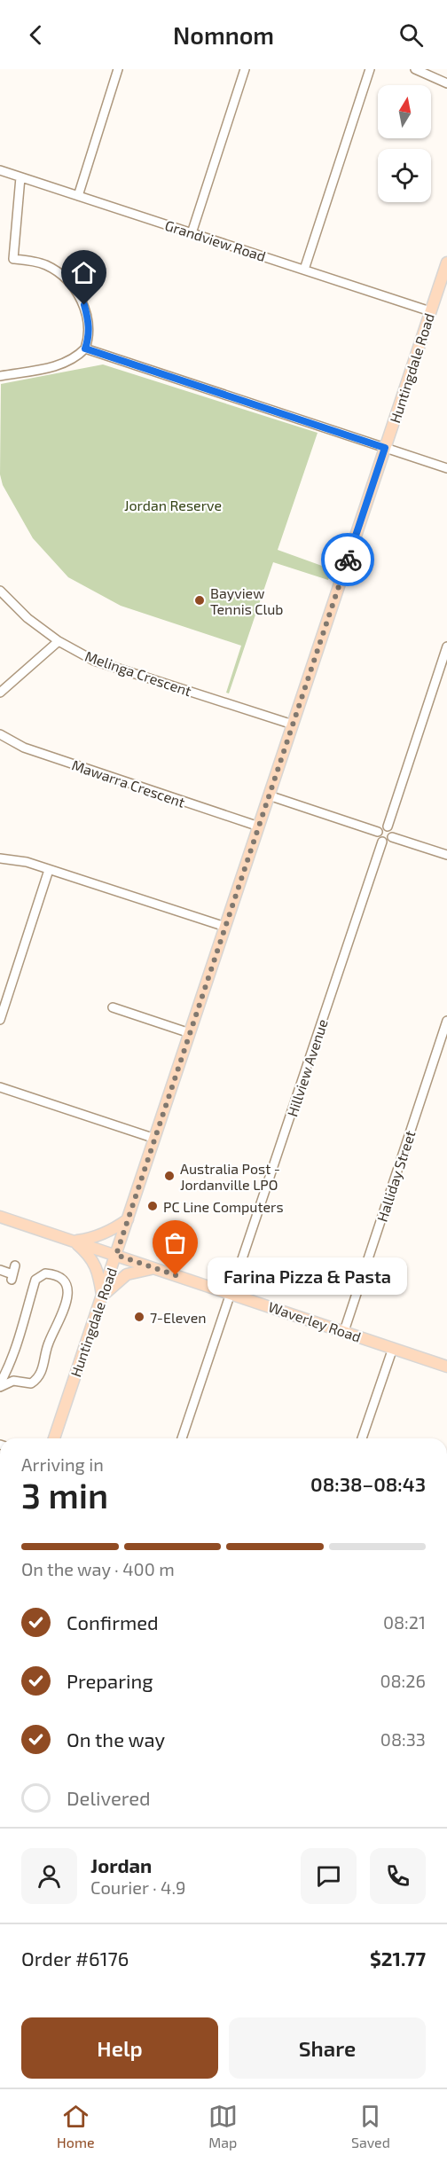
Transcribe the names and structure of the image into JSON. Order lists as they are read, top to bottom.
{
  "streets": {
    "main road": ["Huntingdale Road", "Waverley Road"],
    "street": [
      "Grandview Road",
      "Melinga Crescent",
      "Mawarra Crescent",
      "Hillview Avenue",
      "Halliday Street"
    ]
  },
  "crossings": [
    ["Grandview Road", "Huntingdale Road"],
    ["Huntingdale Road", "Melinga Crescent"],
    ["Huntingdale Road", "Mawarra Crescent"],
    ["Huntingdale Road", "Waverley Road"],
    ["Hillview Avenue", "Waverley Road"],
    ["Halliday Street", "Waverley Road"]
  ],
  "parks": ["Jordan Reserve"],
  "places": [
    "Bayview Tennis Club",
    "Australia Post - Jordanville LPO",
    "PC Line Computers",
    "Farina Pizza & Pasta",
    "7-Eleven"
  ],
  "north": "top",
  "page": {
    "header": "Nomnom",
    "bubble": "Farina Pizza & Pasta",
    "heading": ["3 min", "Arriving in", "08:38–08:43"],
    "panel": [
      "Jordan",
      "Courier · 4.9",
      "Order #6176",
      "$21.77"
    ],
    "bar": "On the way · 400 m",
    "list": [
      ["Confirmed", "08:21"],
      ["Preparing", "08:26"],
      ["On the way", "08:33"],
      "Delivered"
    ],
    "buttons": ["Help", "Share"],
    "tabs": ["Home", "Map", "Saved"]
  }
}
